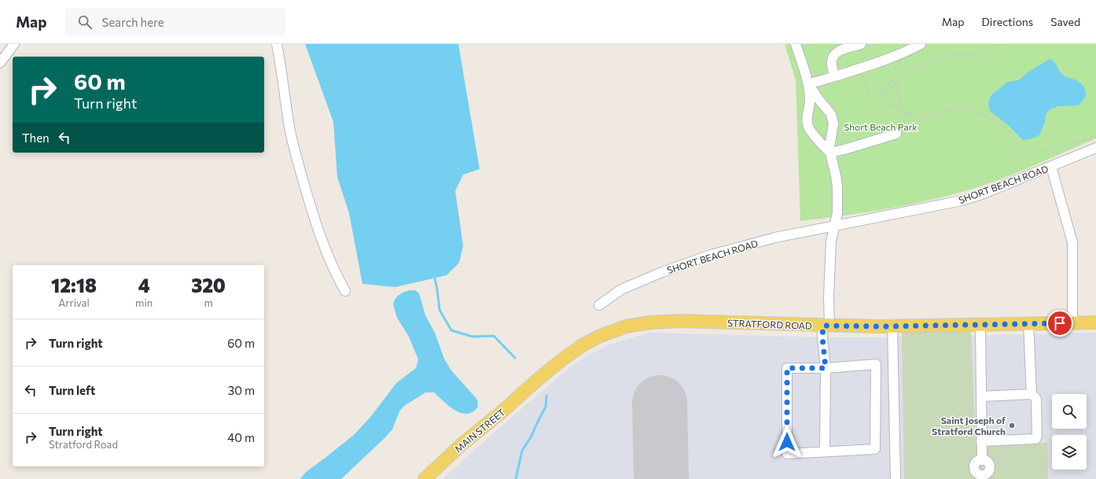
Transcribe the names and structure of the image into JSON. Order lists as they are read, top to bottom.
{
  "streets": {
    "main road": ["STRATFORD ROAD", "MAIN STREET"],
    "street": ["SHORT BEACH ROAD"]
  },
  "crossings": [
    ["STRATFORD ROAD", "MAIN STREET"]
  ],
  "parks": ["Short Beach Park"],
  "places": ["Saint Joseph of Stratford Church"],
  "page": {
    "header": "Map",
    "search": "Search here",
    "nav": ["Map", "Directions", "Saved"],
    "turn": ["60 m", "Turn right"],
    "then": "Then",
    "eta": [
      "12:18",
      "Arrival",
      "4",
      "min",
      "320",
      "m"
    ],
    "list": [
      {
        "name": "Turn right",
        "value": "60 m"
      },
      {
        "name": "Turn left",
        "value": "30 m"
      },
      {
        "name": "Turn right",
        "note": "Stratford Road",
        "value": "40 m"
      }
    ]
  }
}
